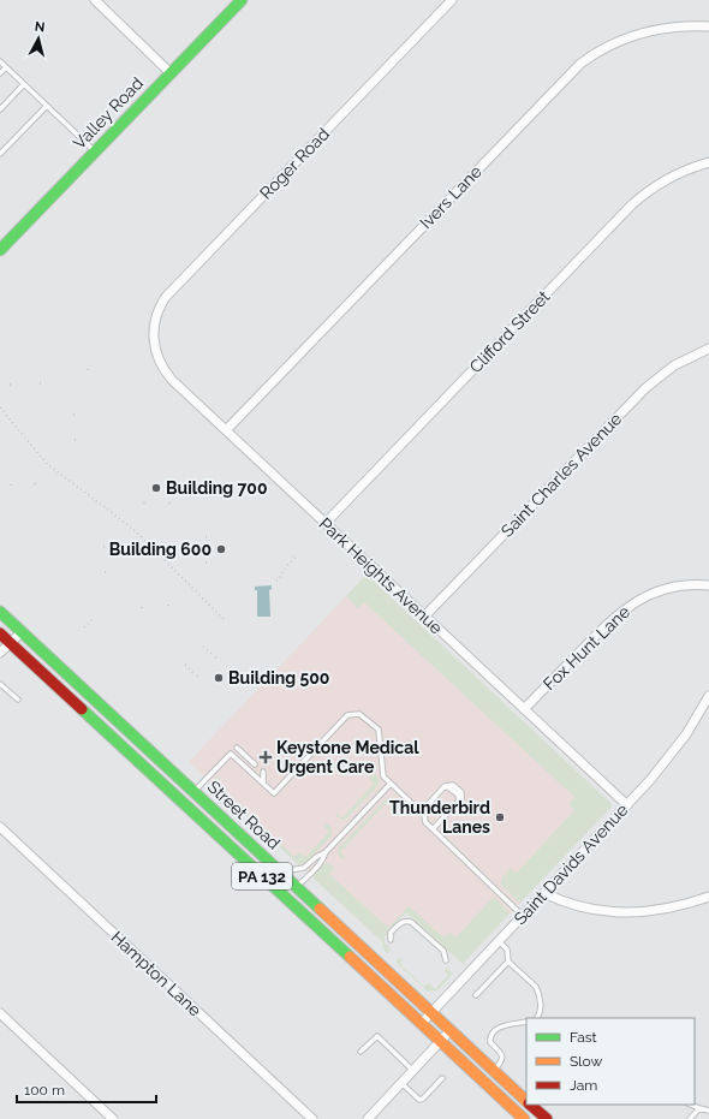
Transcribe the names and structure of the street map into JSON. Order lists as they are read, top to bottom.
{
  "streets": {
    "main road": ["Valley Road", "Street Road", "PA 132"],
    "street": [
      "Roger Road",
      "Ivers Lane",
      "Clifford Street",
      "Saint Charles Avenue",
      "Park Heights Avenue",
      "Fox Hunt Lane",
      "Saint Davids Avenue",
      "Hampton Lane"
    ]
  },
  "crossings": [
    ["Roger Road", "Park Heights Avenue"],
    ["Ivers Lane", "Park Heights Avenue"],
    ["Clifford Street", "Park Heights Avenue"],
    ["Saint Charles Avenue", "Park Heights Avenue"],
    ["Park Heights Avenue", "Fox Hunt Lane"],
    ["Park Heights Avenue", "Saint Davids Avenue"],
    ["Street Road", "Saint Davids Avenue"]
  ],
  "places": {
    "other": [
      "Building 700",
      "Building 600",
      "Building 500",
      "Thunderbird Lanes"
    ],
    "health": ["Keystone Medical Urgent Care"]
  },
  "legend": ["Fast", "Slow", "Jam"],
  "scale_bar": "100 m",
  "north": "top"
}
